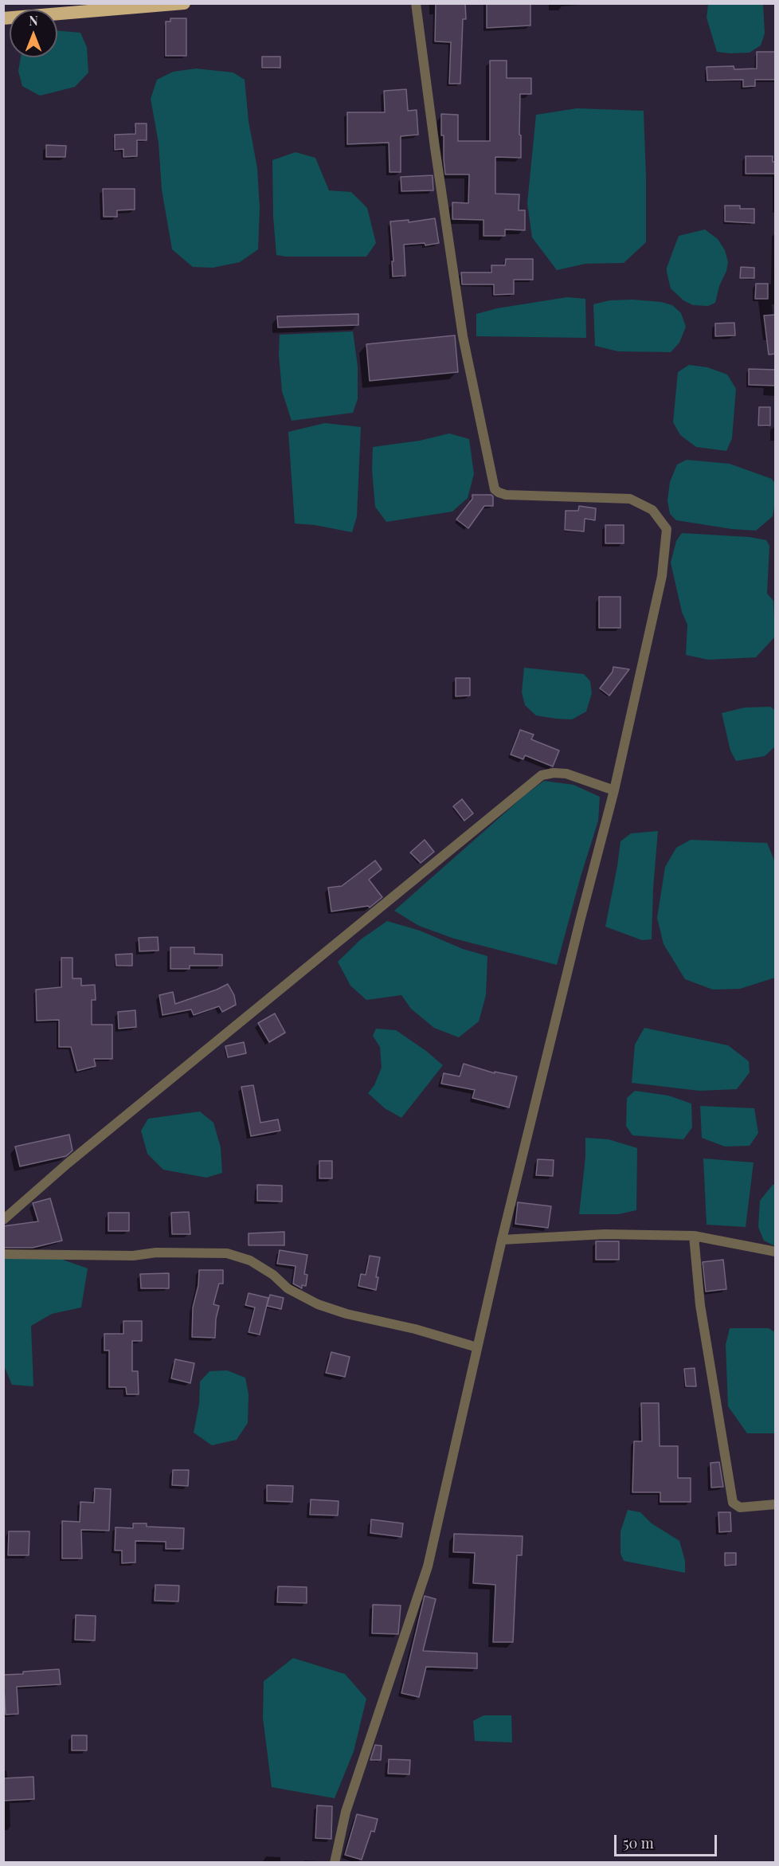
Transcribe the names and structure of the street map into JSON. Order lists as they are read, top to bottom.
{
  "scale_bar": "50 m",
  "north": "top"
}
